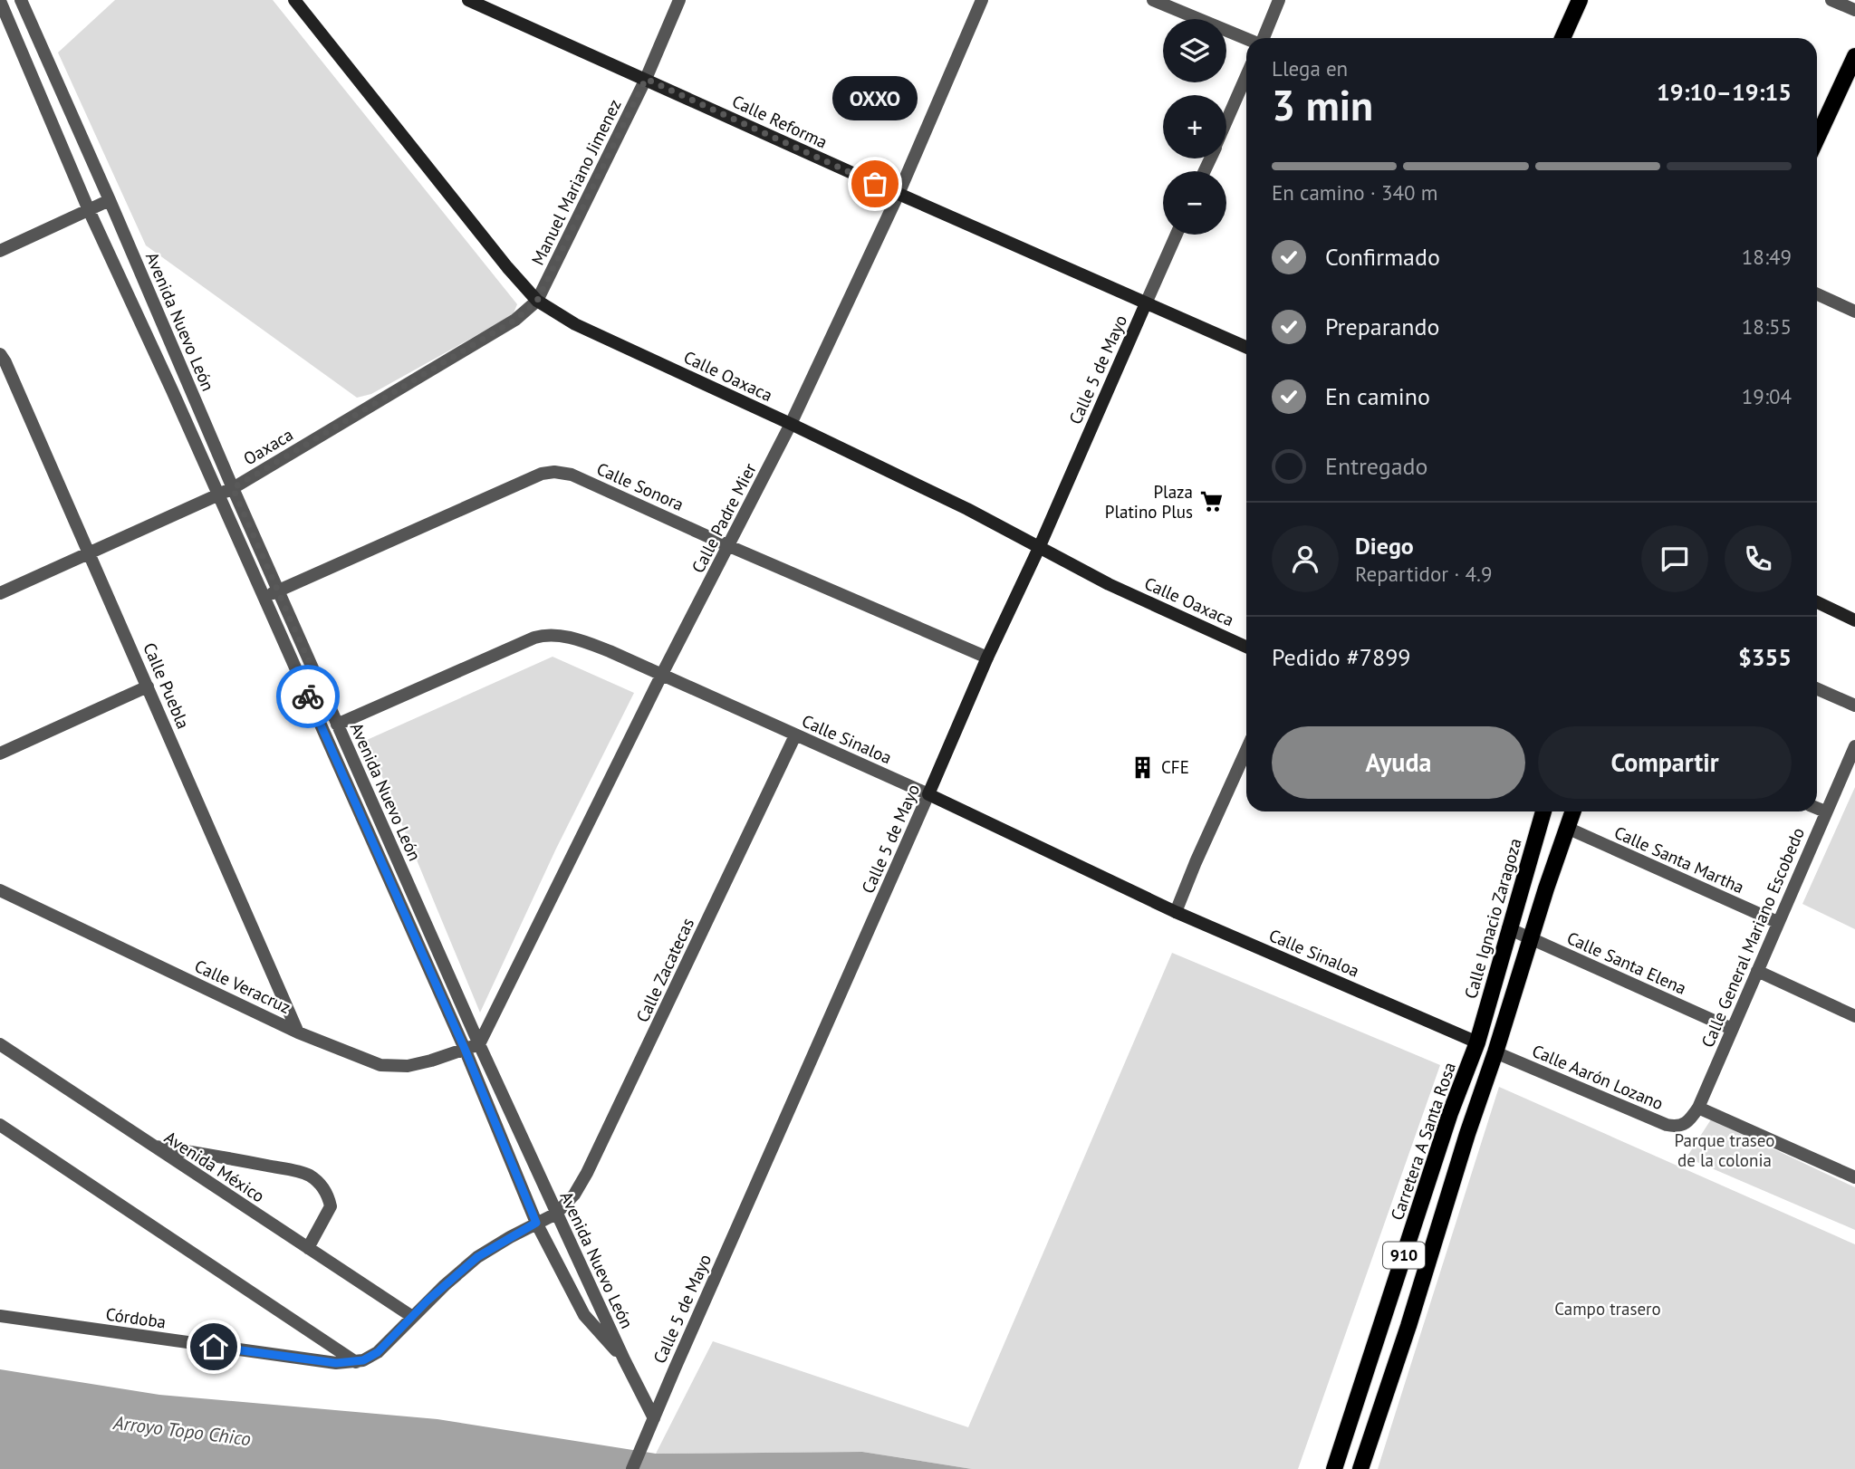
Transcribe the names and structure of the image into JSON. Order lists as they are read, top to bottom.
{
  "streets": {
    "main road": ["Calle Ignacio Zaragoza", "Carretera A Santa Rosa", "910"],
    "street": [
      "Calle Reforma",
      "Manuel Mariano Jimenez",
      "Avenida Nuevo León",
      "Calle 5 de Mayo",
      "Calle Oaxaca",
      "Oaxaca",
      "Calle Sonora",
      "Calle Padre Mier",
      "Calle Puebla",
      "Calle Sinaloa",
      "Calle Santa Martha",
      "Calle General Mariano Escobedo",
      "Calle Santa Elena",
      "Calle Zacatecas",
      "Calle Veracruz",
      "Calle Aarón Lozano",
      "Avenida México",
      "Córdoba"
    ]
  },
  "crossings": [
    ["Calle Reforma", "Manuel Mariano Jimenez"],
    ["Calle Reforma", "Calle 5 de Mayo"],
    ["Calle Reforma", "Calle Padre Mier"],
    ["Manuel Mariano Jimenez", "Calle Oaxaca"],
    ["Manuel Mariano Jimenez", "Oaxaca"],
    ["Avenida Nuevo León", "Calle 5 de Mayo"],
    ["Avenida Nuevo León", "Oaxaca"],
    ["Avenida Nuevo León", "Calle Sonora"],
    ["Avenida Nuevo León", "Calle Padre Mier"],
    ["Avenida Nuevo León", "Calle Sinaloa"],
    ["Avenida Nuevo León", "Calle Zacatecas"],
    ["Avenida Nuevo León", "Calle Veracruz"],
    ["Calle 5 de Mayo", "Calle Oaxaca"],
    ["Calle 5 de Mayo", "Calle Sonora"],
    ["Calle 5 de Mayo", "Calle Sinaloa"],
    ["Calle Oaxaca", "Oaxaca"],
    ["Calle Oaxaca", "Calle Padre Mier"],
    ["Oaxaca", "Calle Puebla"],
    ["Calle Sonora", "Calle Padre Mier"],
    ["Calle Padre Mier", "Calle Sinaloa"],
    ["Calle Padre Mier", "Calle Veracruz"],
    ["Calle Puebla", "Calle Veracruz"],
    ["Calle Sinaloa", "Calle Ignacio Zaragoza"],
    ["Calle Sinaloa", "Calle Zacatecas"],
    ["Calle Sinaloa", "Carretera A Santa Rosa"],
    ["Calle Santa Martha", "Calle General Mariano Escobedo"],
    ["Calle Santa Martha", "910"],
    ["Calle Ignacio Zaragoza", "Calle Santa Elena"],
    ["Calle Ignacio Zaragoza", "Carretera A Santa Rosa"],
    ["Calle General Mariano Escobedo", "Calle Santa Elena"],
    ["Calle General Mariano Escobedo", "Calle Aarón Lozano"],
    ["Calle Santa Elena", "910"],
    ["Calle Aarón Lozano", "910"],
    ["Avenida México", "Córdoba"]
  ],
  "water": ["Arroyo Topo Chico"],
  "parks": ["Parque traseo de la colonia", "Campo trasero"],
  "places": {
    "other": ["OXXO"],
    "supermarket": ["Plaza Platino Plus"],
    "building": ["CFE"]
  },
  "page": {
    "map_buttons": ["+", "−"],
    "heading": ["3 min", "Llega en", "19:10–19:15"],
    "panel": [
      "Diego",
      "Repartidor · 4.9",
      "Pedido #7899",
      "$355"
    ],
    "bubble": "OXXO",
    "bar": "En camino · 340 m",
    "list": [
      ["Confirmado", "18:49"],
      ["Preparando", "18:55"],
      ["En camino", "19:04"],
      "Entregado"
    ],
    "buttons": ["Ayuda", "Compartir"]
  }
}
